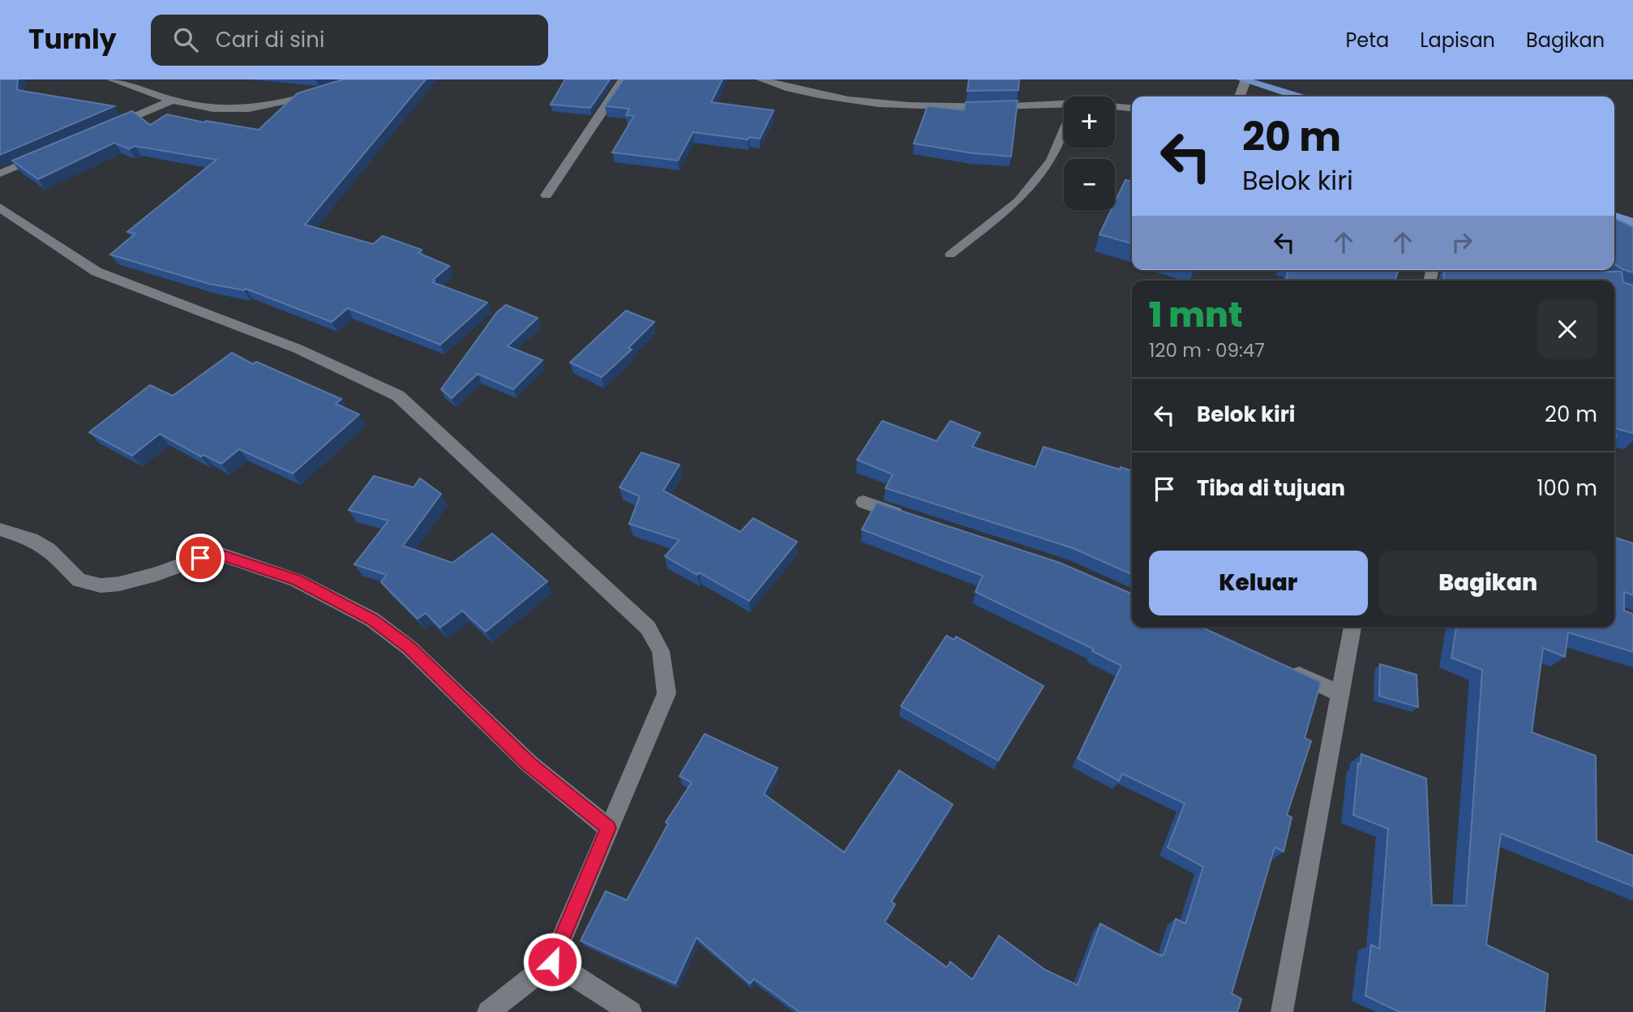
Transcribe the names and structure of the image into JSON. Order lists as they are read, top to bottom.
{
  "page": {
    "header": "Turnly",
    "search": "Cari di sini",
    "nav": ["Peta", "Lapisan", "Bagikan"],
    "map_buttons": ["+", "−"],
    "turn": ["20 m", "Belok kiri"],
    "heading": ["1 mnt", "120 m · 09:47"],
    "list": [
      {
        "name": "Belok kiri",
        "value": "20 m"
      },
      {
        "name": "Tiba di tujuan",
        "value": "100 m"
      }
    ],
    "buttons": ["Keluar", "Bagikan"]
  }
}
